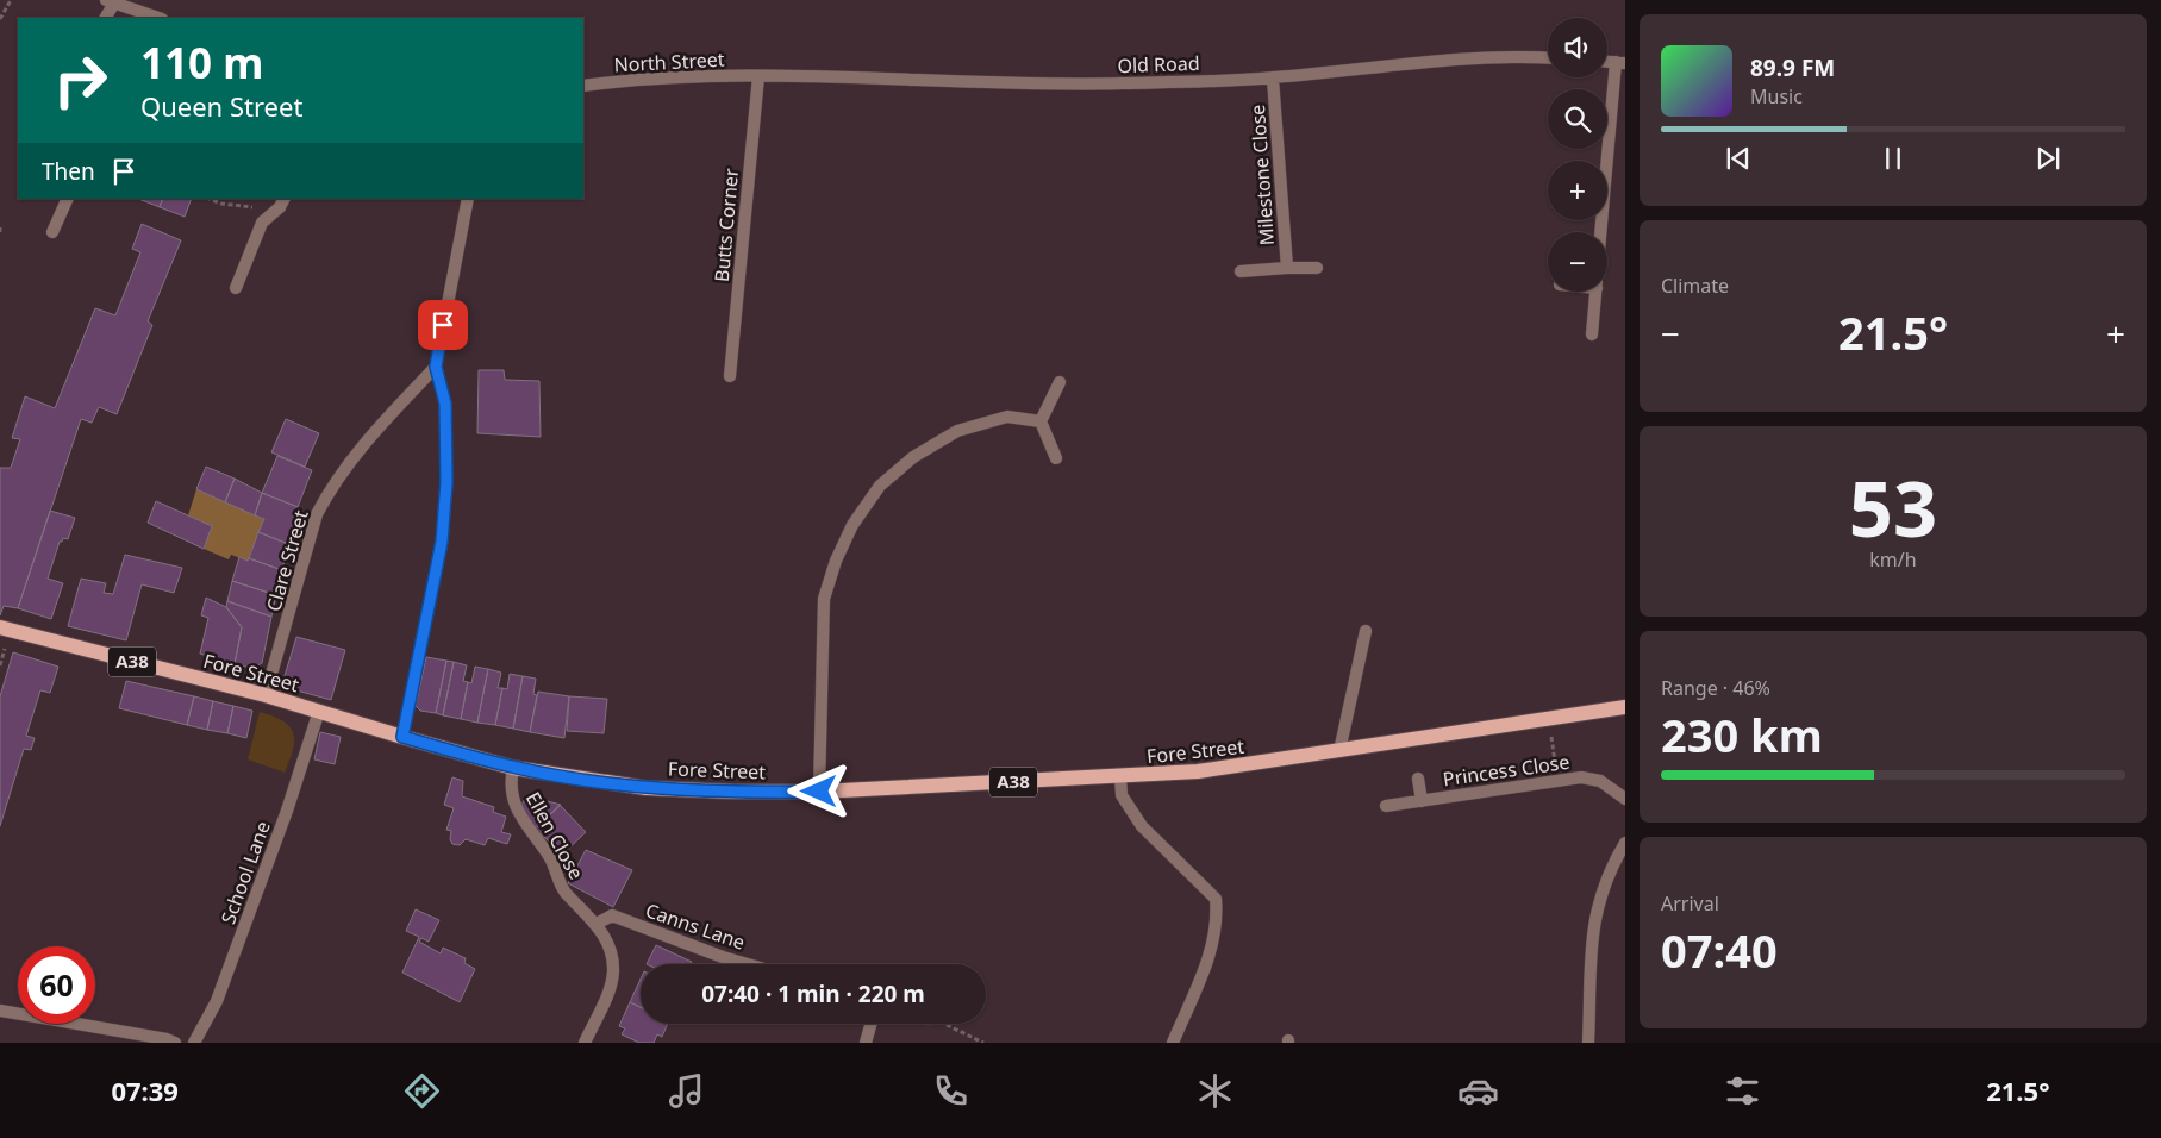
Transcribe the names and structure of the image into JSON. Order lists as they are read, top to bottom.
{
  "streets": {
    "main road": ["A38", "Fore Street"],
    "street": [
      "North Street",
      "Old Road",
      "Milestone Close",
      "Butts Corner",
      "Clare Street",
      "Princess Close",
      "Ellen Close",
      "School Lane",
      "Canns Lane"
    ]
  },
  "crossings": [
    ["North Street", "Old Road"],
    ["North Street", "Butts Corner"],
    ["Old Road", "Milestone Close"],
    ["Old Road", "Butts Corner"],
    ["Clare Street", "Fore Street"],
    ["Fore Street", "Ellen Close"],
    ["Fore Street", "School Lane"],
    ["Ellen Close", "Canns Lane"]
  ],
  "page": {
    "map_buttons": ["+", "−"],
    "turn": ["110 m", "Queen Street"],
    "song": ["89.9 FM", "Music"],
    "then": "Then",
    "tile": [
      "Climate",
      ["53", "km/h"],
      ["Range · 46%", "230 km"],
      ["Arrival", "07:40"]
    ],
    "heat": ["−", "21.5°", "+"],
    "limit": "60",
    "trip": "07:40 · 1 min · 220 m",
    "tabs": ["07:39", "21.5°"]
  }
}
